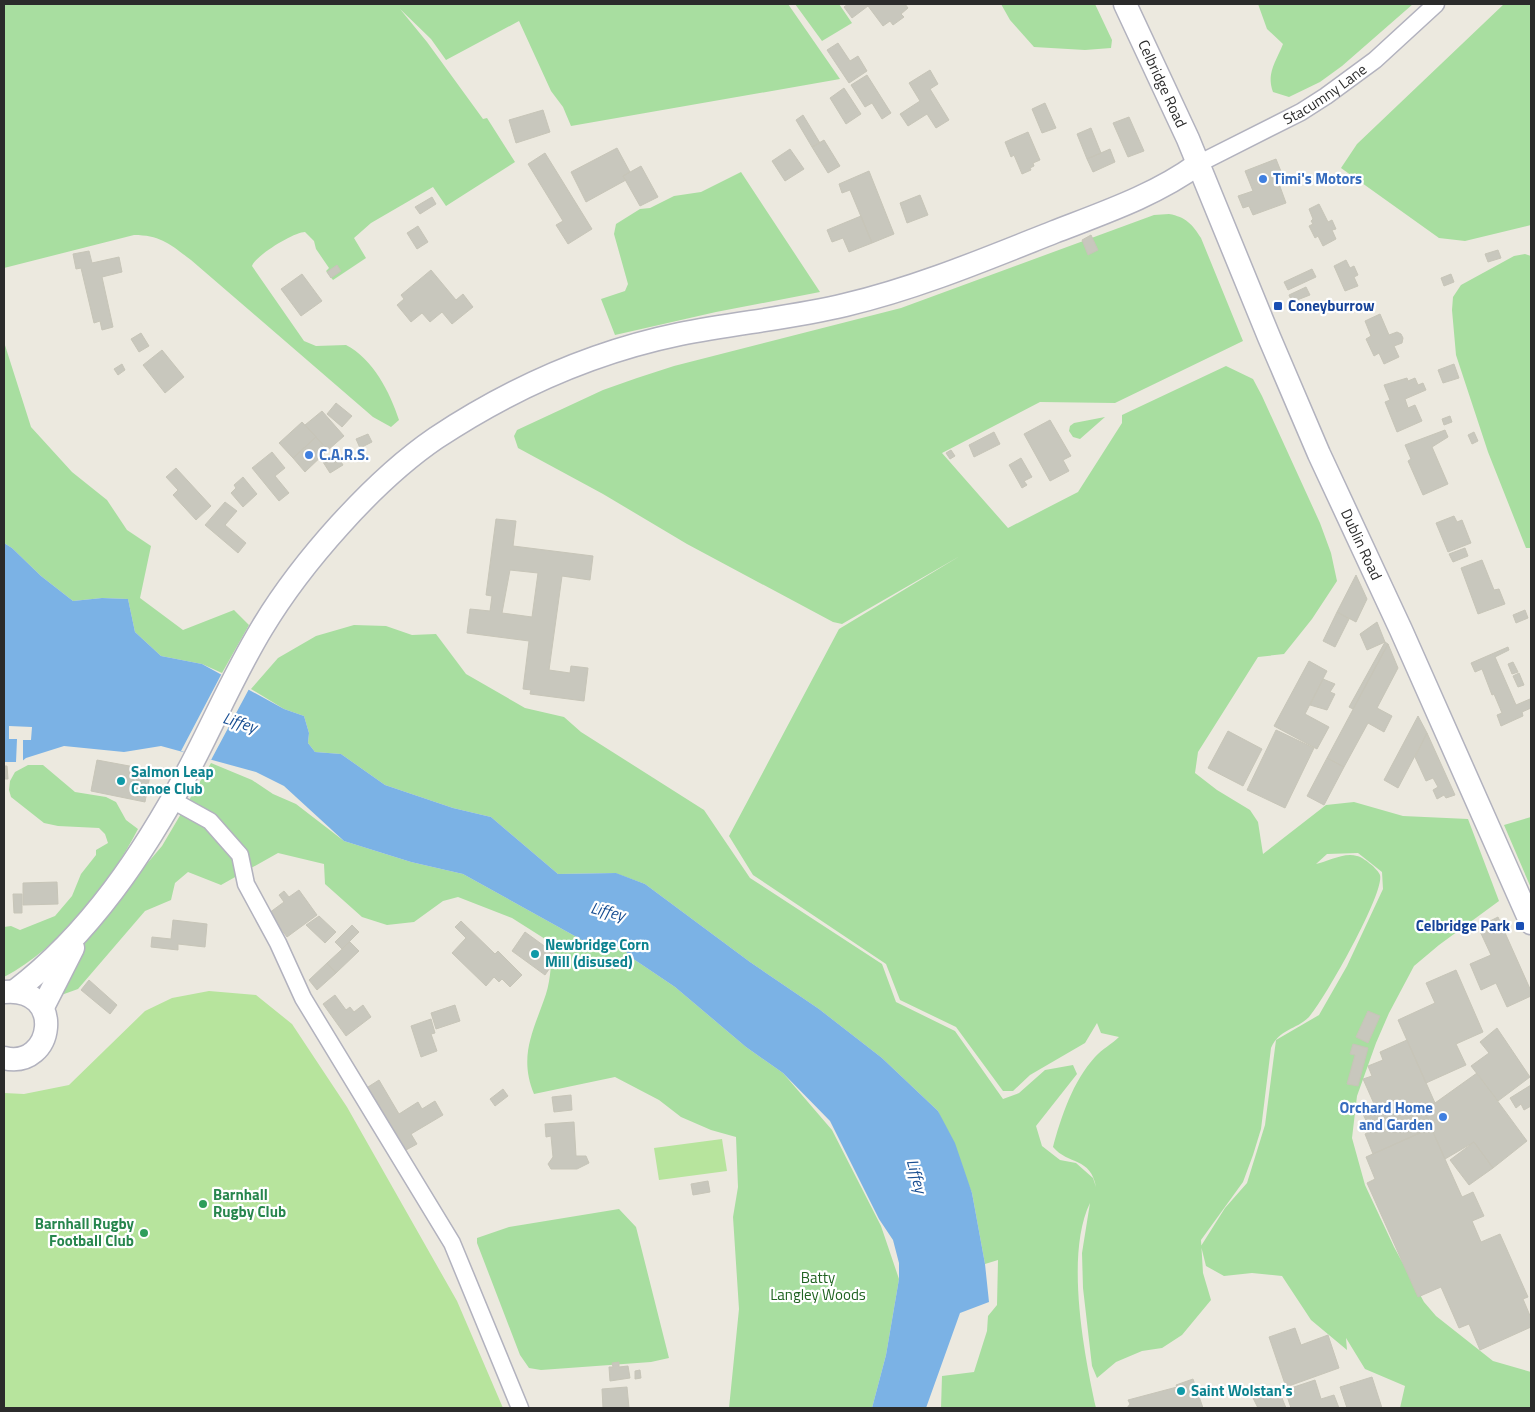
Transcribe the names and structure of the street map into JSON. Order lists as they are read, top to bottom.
{
  "streets": {
    "main road": ["Celbridge Road", "Dublin Road"],
    "street": ["Stacumny Lane"]
  },
  "crossings": [
    ["Celbridge Road", "Stacumny Lane"],
    ["Celbridge Road", "Dublin Road"],
    ["Stacumny Lane", "Dublin Road"]
  ],
  "water": ["Liffey"],
  "parks": ["Batty Langley Woods"],
  "places": {
    "other": [
      "Timi's Motors",
      "C.A.R.S.",
      "Salmon Leap Canoe Club",
      "Newbridge Corn Mill (disused)",
      "Orchard Home and Garden",
      "Barnhall Rugby Club",
      "Barnhall Rugby Football Club",
      "Saint Wolstan's"
    ],
    "transit": ["Coneyburrow", "Celbridge Park"]
  }
}
